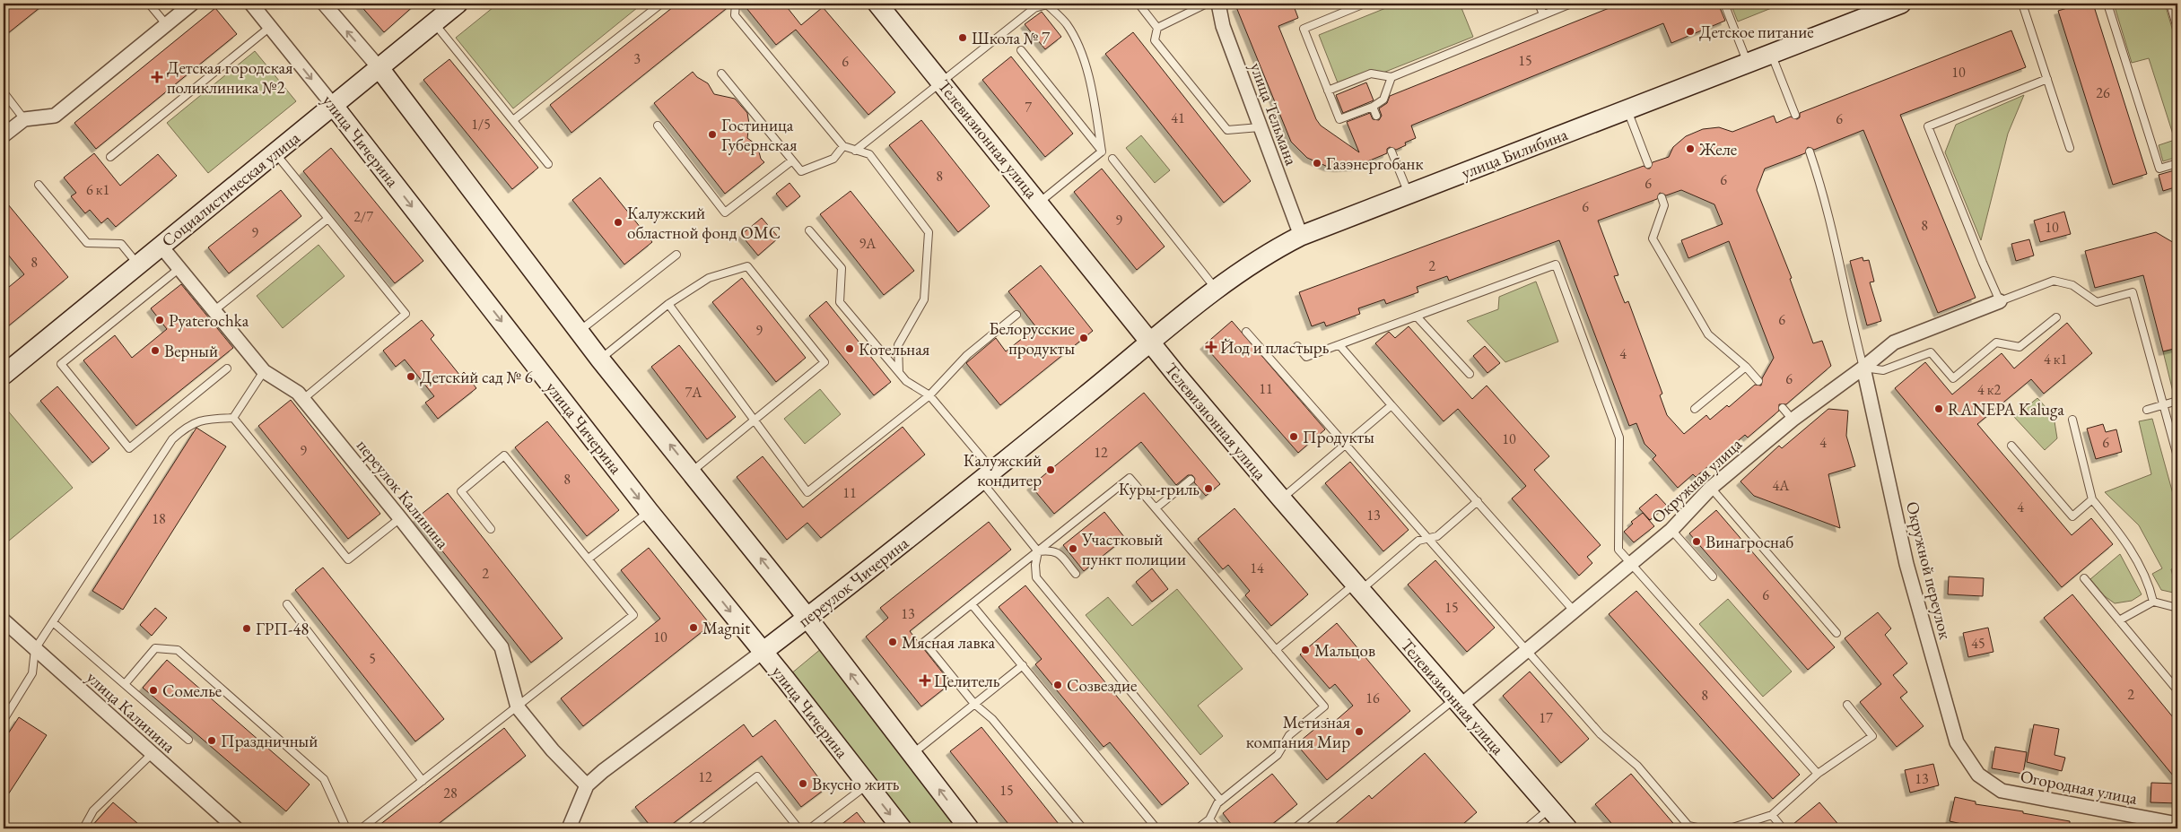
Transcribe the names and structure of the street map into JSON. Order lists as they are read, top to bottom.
{
  "streets": {
    "street": [
      "улица Тельмана",
      "Телевизионная улица",
      "улица Чичерина",
      "улица Билибина",
      "Социалистическая улица",
      "Окружная улица",
      "переулок Калинина",
      "Окружной переулок",
      "переулок Чичерина",
      "улица Калинина",
      "Огородная улица"
    ]
  },
  "crossings": [
    ["улица Тельмана", "улица Билибина"],
    ["Телевизионная улица", "улица Билибина"],
    ["Телевизионная улица", "Окружная улица"],
    ["Телевизионная улица", "переулок Чичерина"],
    ["улица Чичерина", "Социалистическая улица"],
    ["улица Чичерина", "переулок Чичерина"],
    ["улица Билибина", "переулок Чичерина"],
    ["Социалистическая улица", "переулок Калинина"],
    ["Окружная улица", "Окружной переулок"],
    ["переулок Калинина", "переулок Чичерина"],
    ["Окружной переулок", "Огородная улица"]
  ],
  "places": {
    "other": [
      "Детское питание",
      "Школа № 7",
      "Гостиница Губернская",
      "Желе",
      "Газэнергобанк",
      "Калужский областной фонд ОМС",
      "Pyaterochka",
      "Белорусские продукты",
      "Котельная",
      "Верный",
      "Детский сад № 6",
      "RANEPA Kaluga",
      "Продукты",
      "Калужский кондитер",
      "Куры-гриль",
      "Винагроснаб",
      "Участковый пункт полиции",
      "Magnit",
      "ГРП-48",
      "Мясная лавка",
      "Мальцов",
      "Созвездие",
      "Сомелье",
      "Метизная компания Мир",
      "Праздничный",
      "Вкусно жить"
    ],
    "health": ["Детская городская поликлиника №2", "Йод и пластырь", "Целитель"]
  },
  "house_numbers": [
    "3",
    "15",
    "6",
    "10",
    "26",
    "7",
    "41",
    "6",
    "1/5",
    "8",
    "6",
    "6",
    "6 к1",
    "6",
    "2/7",
    "9",
    "8",
    "10",
    "9",
    "9А",
    "8",
    "2",
    "6",
    "9",
    "4",
    "4 к1",
    "6",
    "11",
    "4 к2",
    "7А",
    "10",
    "4",
    "6",
    "9",
    "12",
    "8",
    "4А",
    "11",
    "4",
    "13",
    "18",
    "14",
    "2",
    "6",
    "15",
    "13",
    "10",
    "45",
    "5",
    "2",
    "8",
    "16",
    "17",
    "12",
    "13",
    "15",
    "28"
  ]
}
